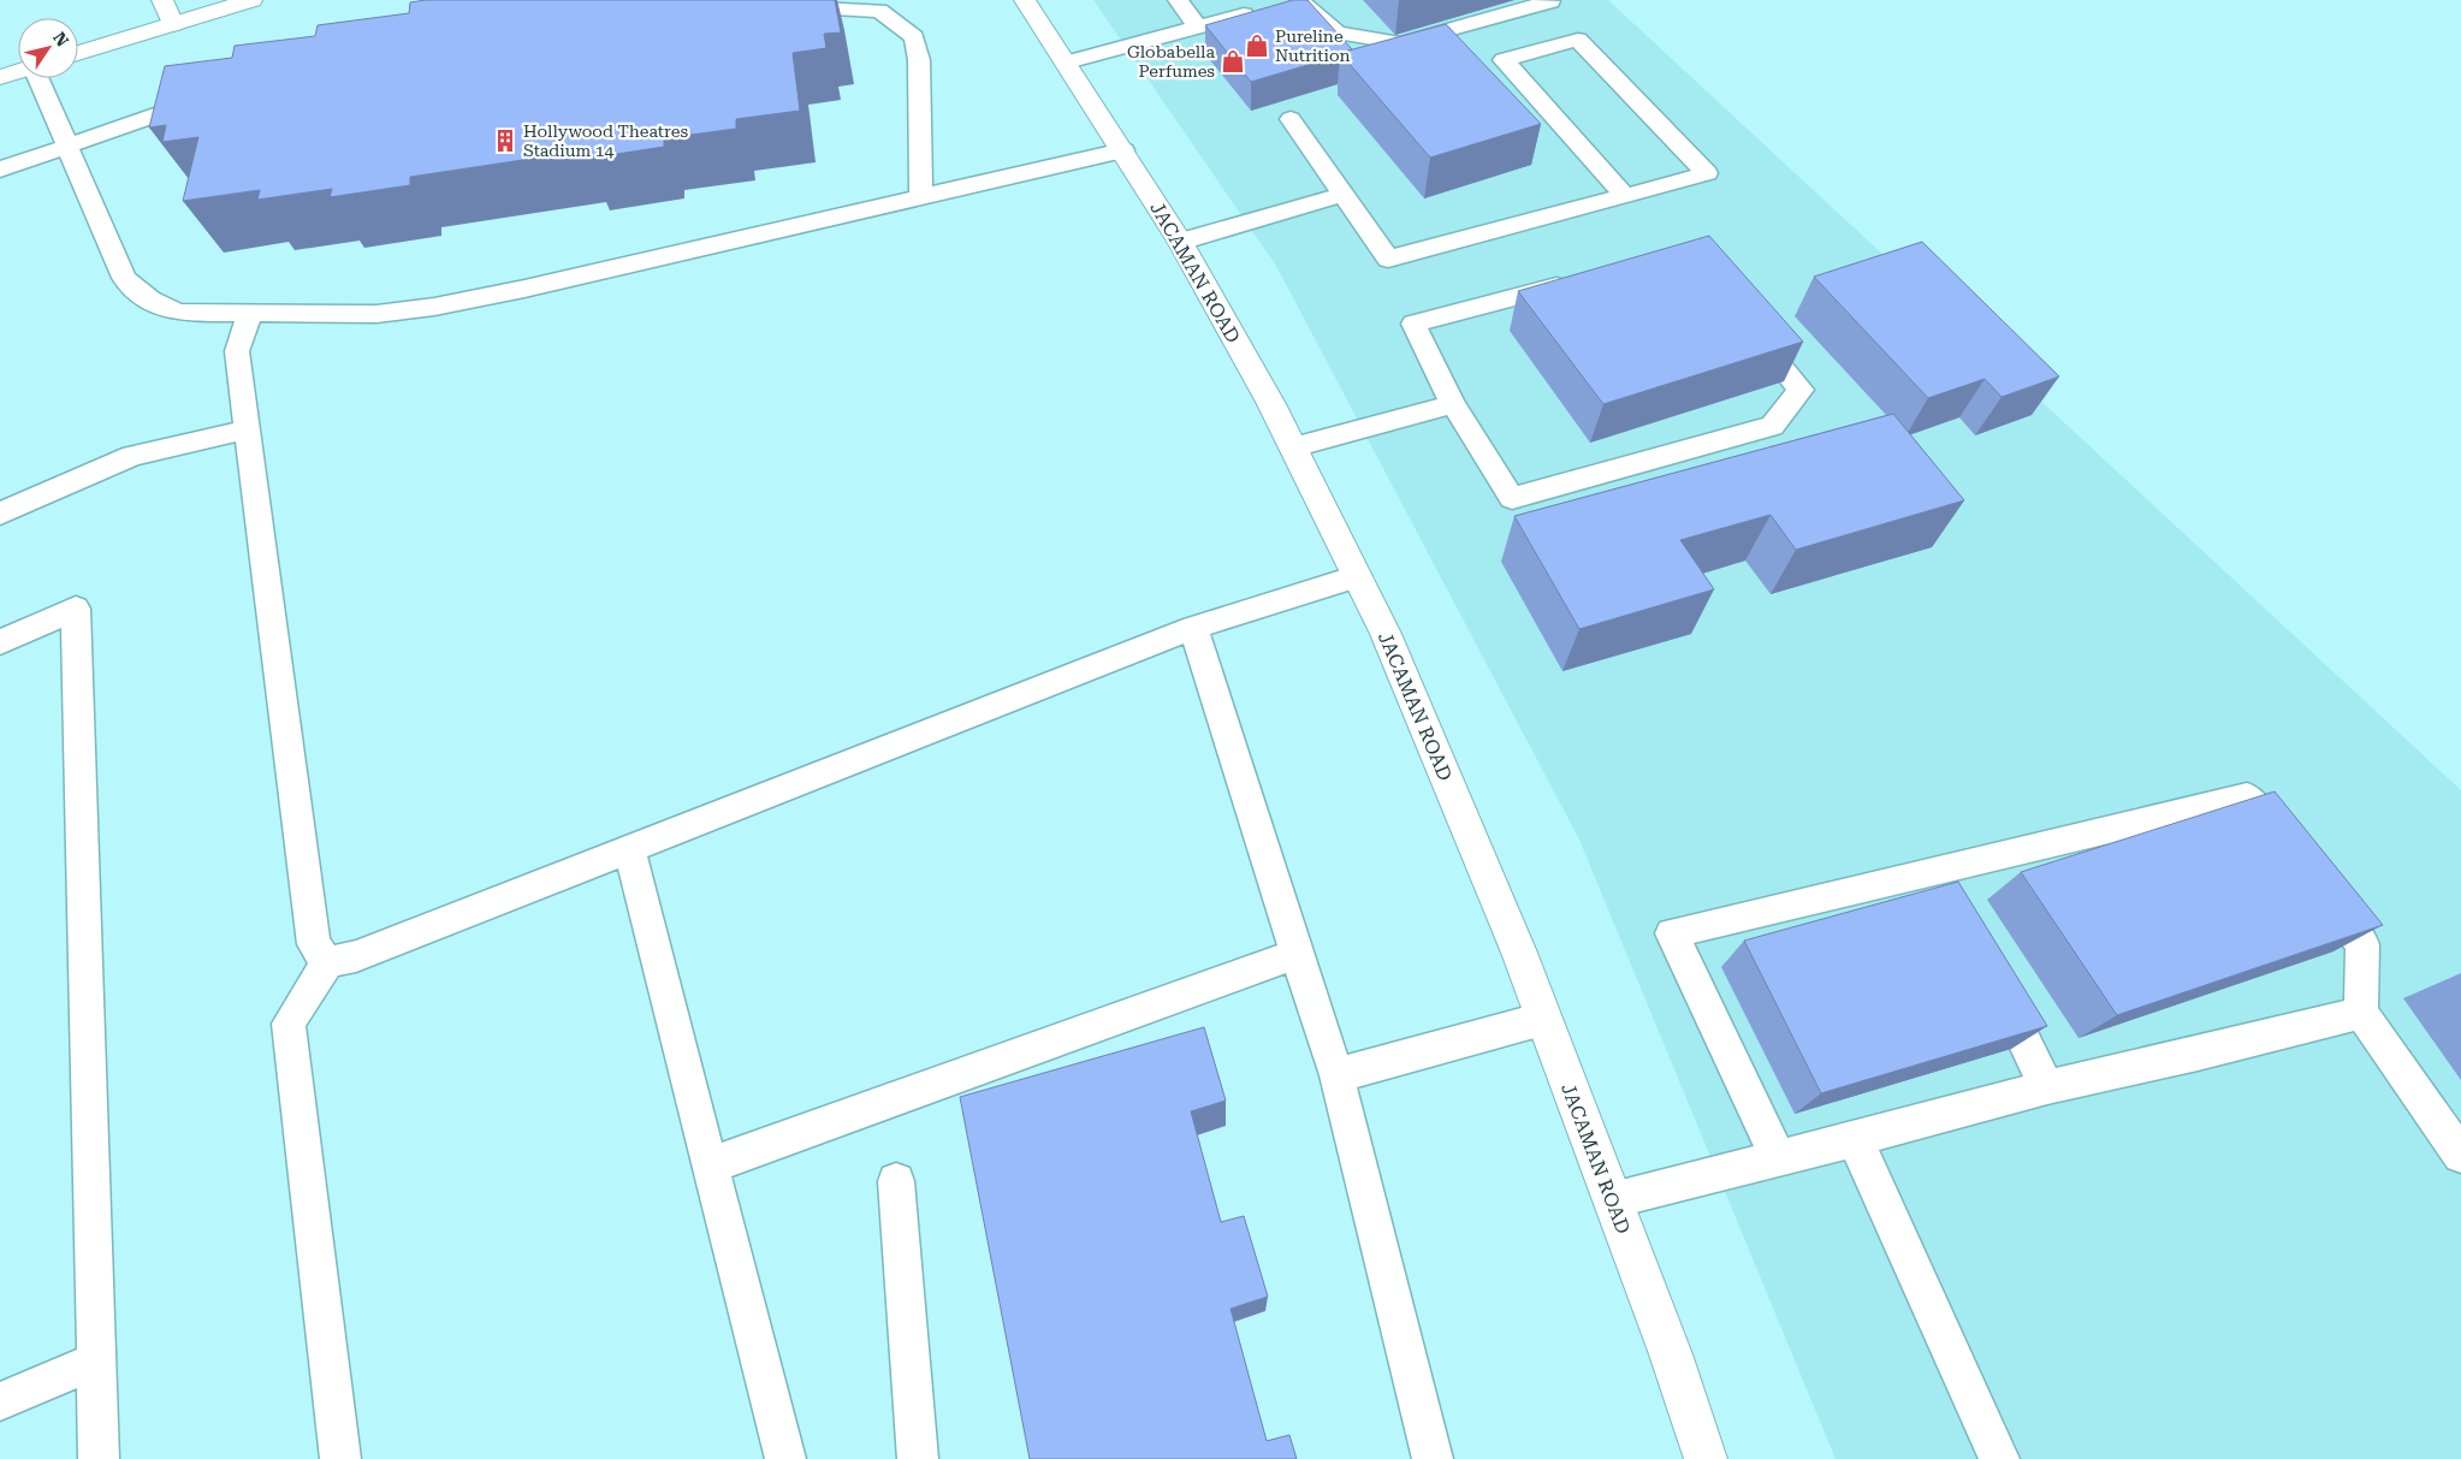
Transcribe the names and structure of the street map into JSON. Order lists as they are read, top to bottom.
{
  "streets": {
    "main road": ["JACAMAN ROAD"]
  },
  "places": {
    "shop": ["Pureline Nutrition", "Globabella Perfumes"],
    "building": ["Hollywood Theatres Stadium 14"]
  },
  "north": "top right"
}
